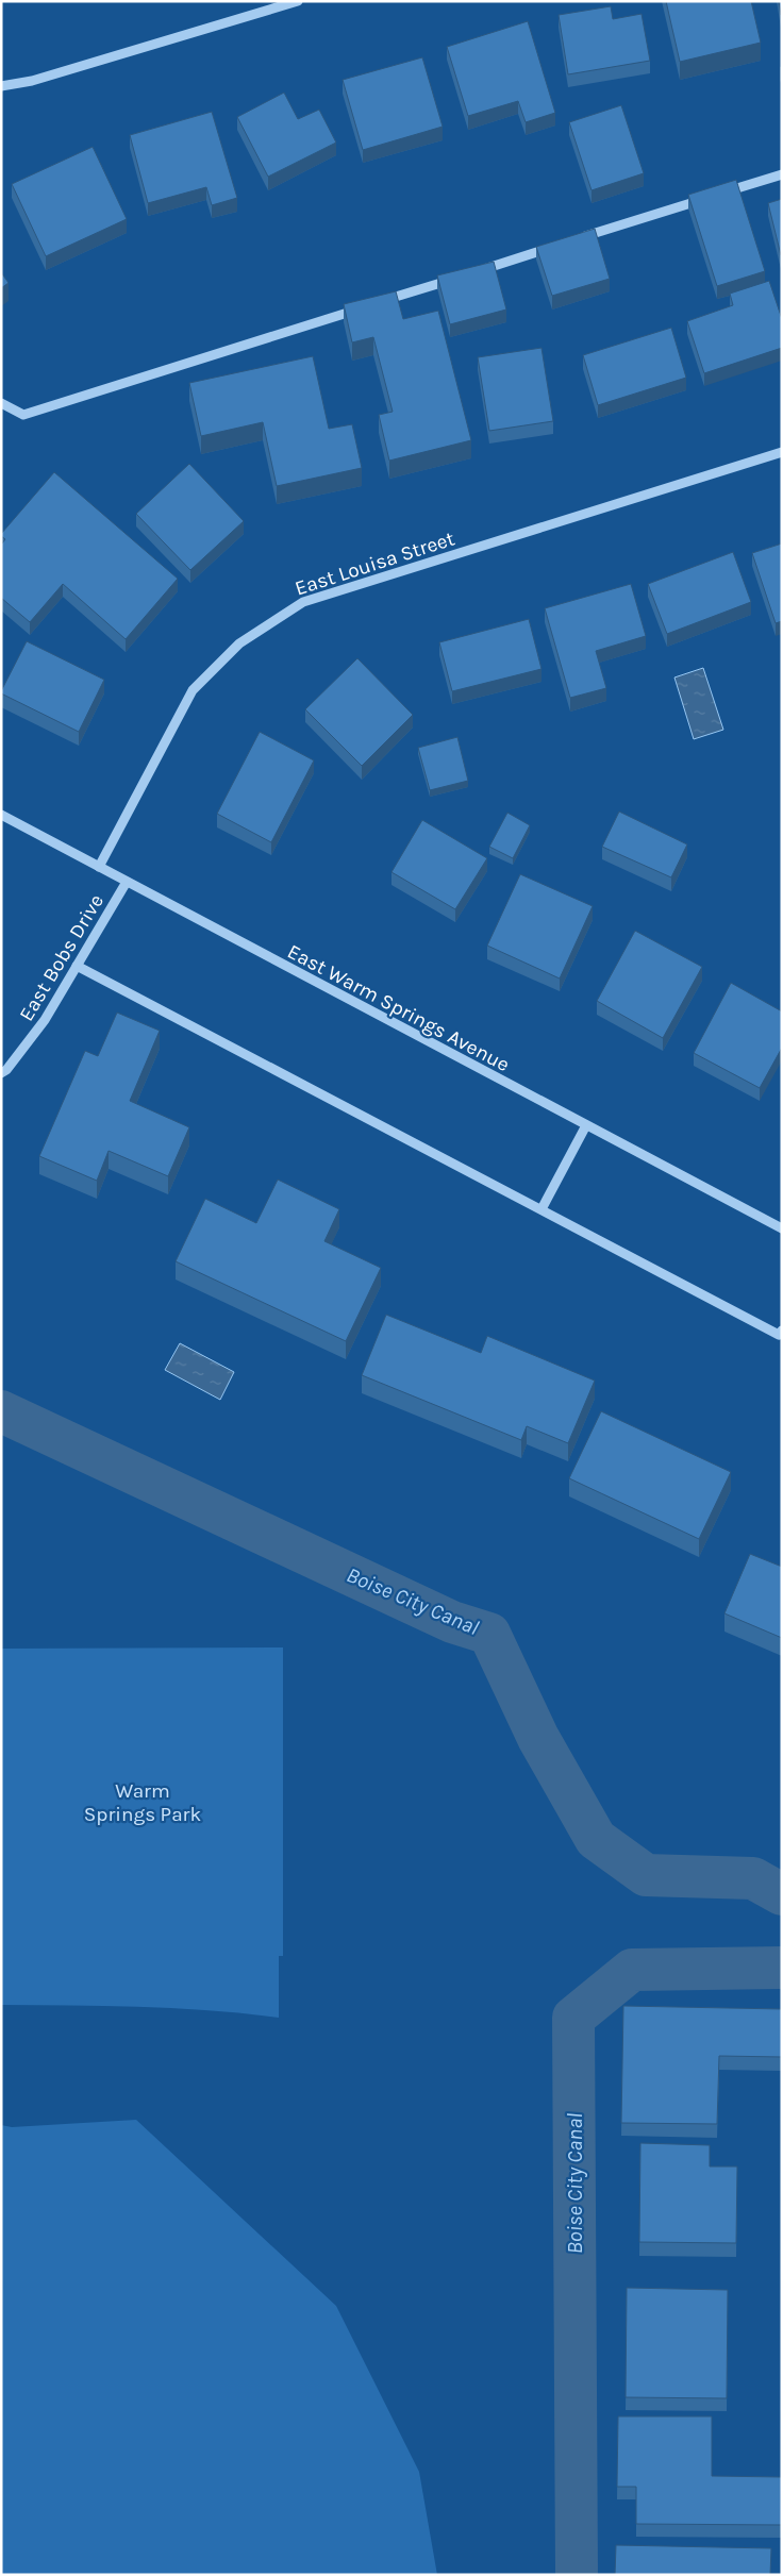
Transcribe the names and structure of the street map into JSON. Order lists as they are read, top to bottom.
{
  "streets": {
    "street": ["East Louisa Street", "East Bobs Drive", "East Warm Springs Avenue"]
  },
  "crossings": [
    ["East Louisa Street", "East Warm Springs Avenue"],
    ["East Bobs Drive", "East Warm Springs Avenue"]
  ],
  "water": ["Boise City Canal"],
  "parks": ["Warm Springs Park"]
}
